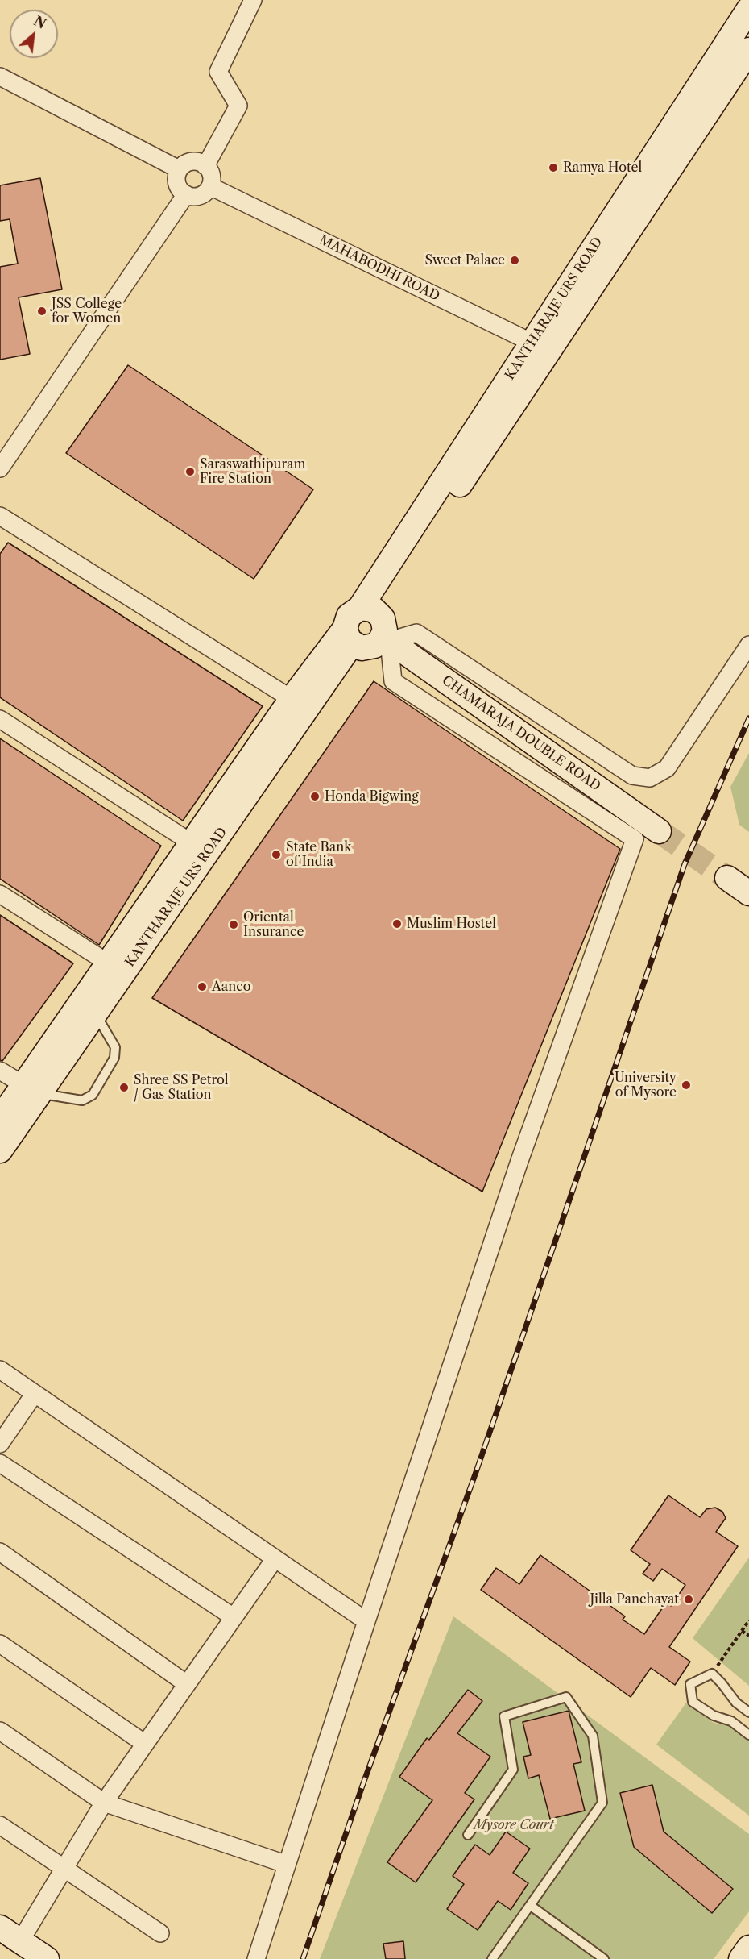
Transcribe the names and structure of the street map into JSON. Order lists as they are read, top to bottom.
{
  "streets": {
    "street": ["MAHABODHI ROAD", "KANTHARAJE URS ROAD", "CHAMARAJA DOUBLE ROAD"]
  },
  "crossings": [
    ["MAHABODHI ROAD", "KANTHARAJE URS ROAD"],
    ["KANTHARAJE URS ROAD", "CHAMARAJA DOUBLE ROAD"]
  ],
  "parks": ["Mysore Court"],
  "places": [
    "Ramya Hotel",
    "Sweet Palace",
    "JSS College for Women",
    "Saraswathipuram Fire Station",
    "Honda Bigwing",
    "State Bank of India",
    "Muslim Hostel",
    "Oriental Insurance",
    "Aanco",
    "University of Mysore",
    "Shree SS Petrol / Gas Station",
    "Jilla Panchayat"
  ],
  "north": "top right"
}
